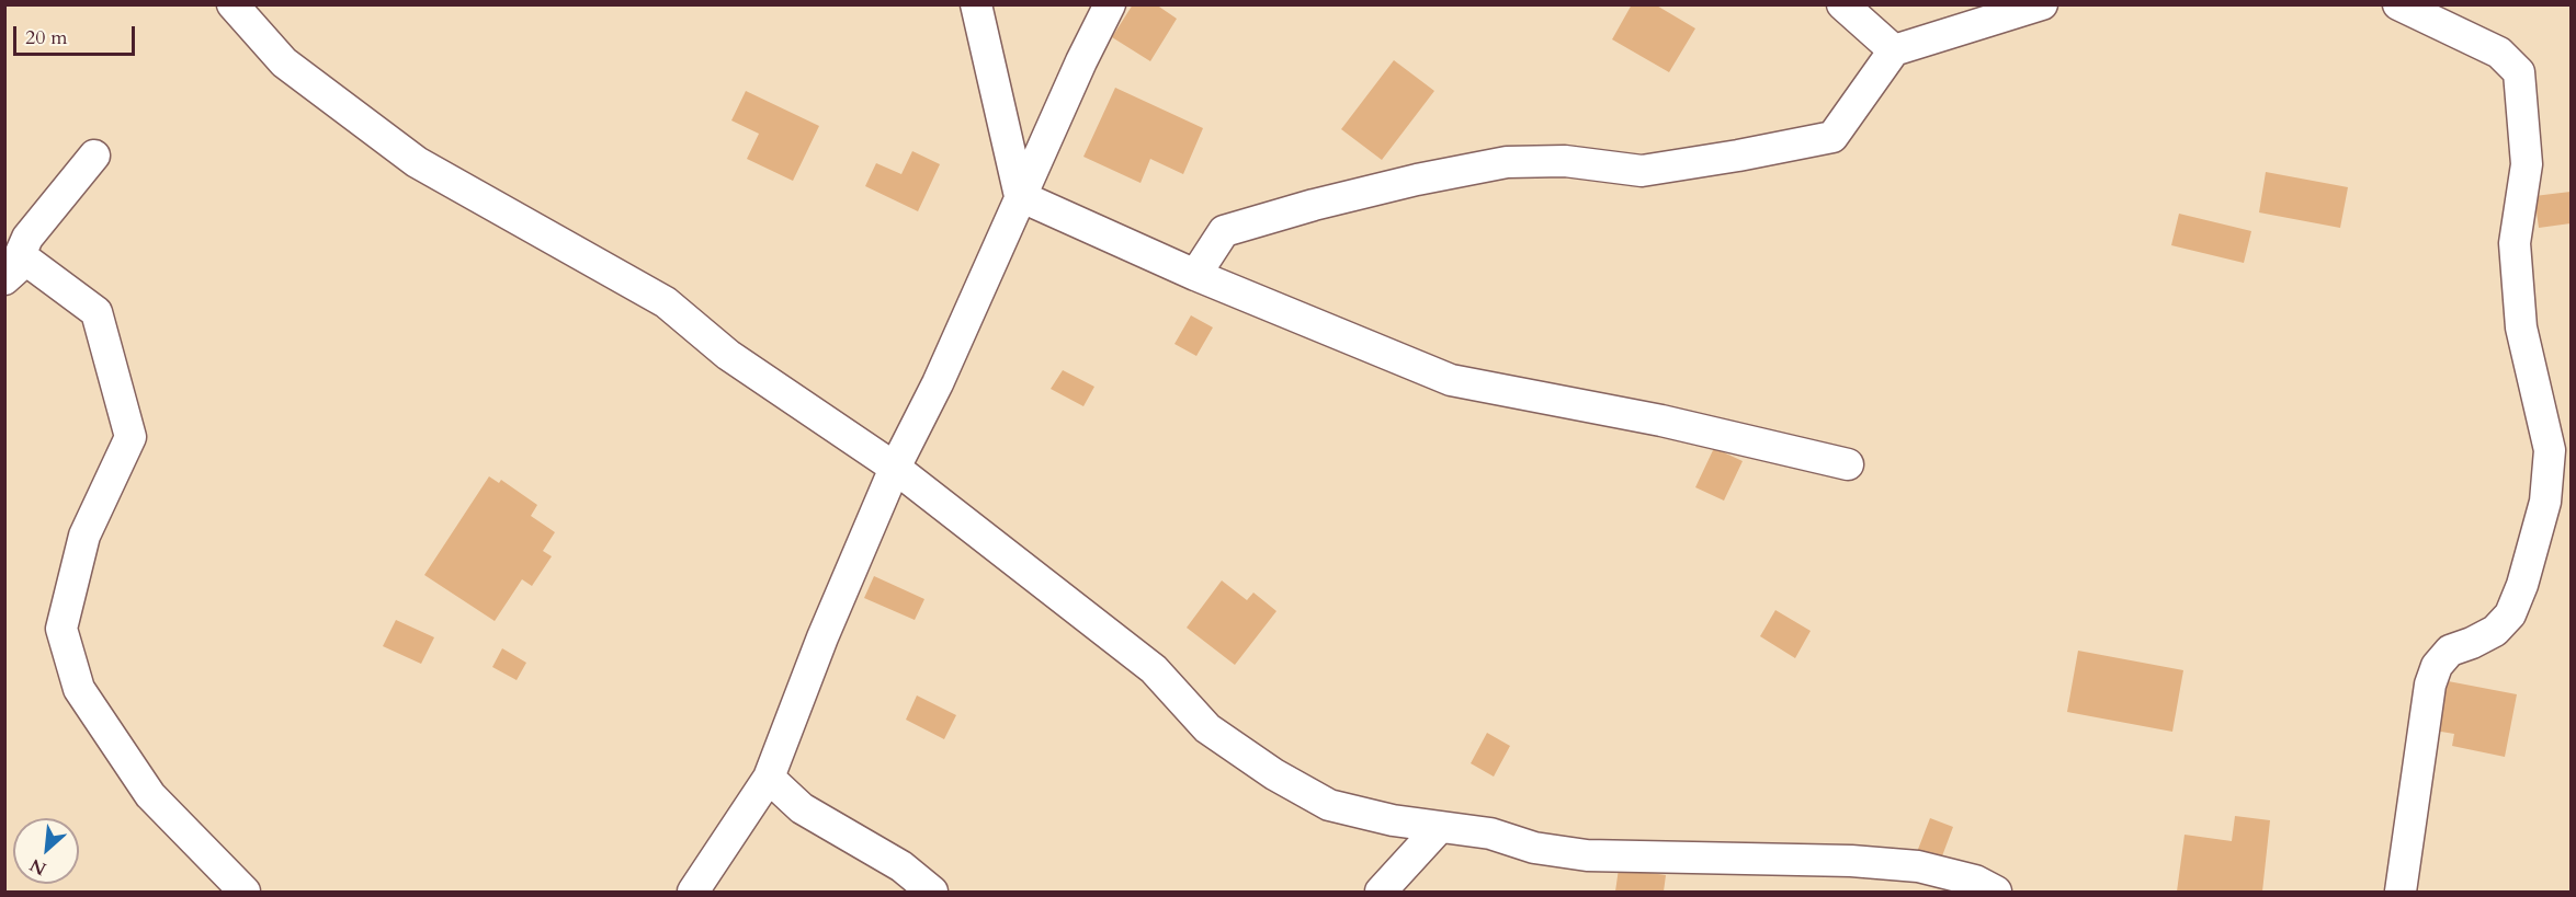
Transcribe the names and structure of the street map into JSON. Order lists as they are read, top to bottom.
{
  "scale_bar": "20 m",
  "north": "bottom left"
}
